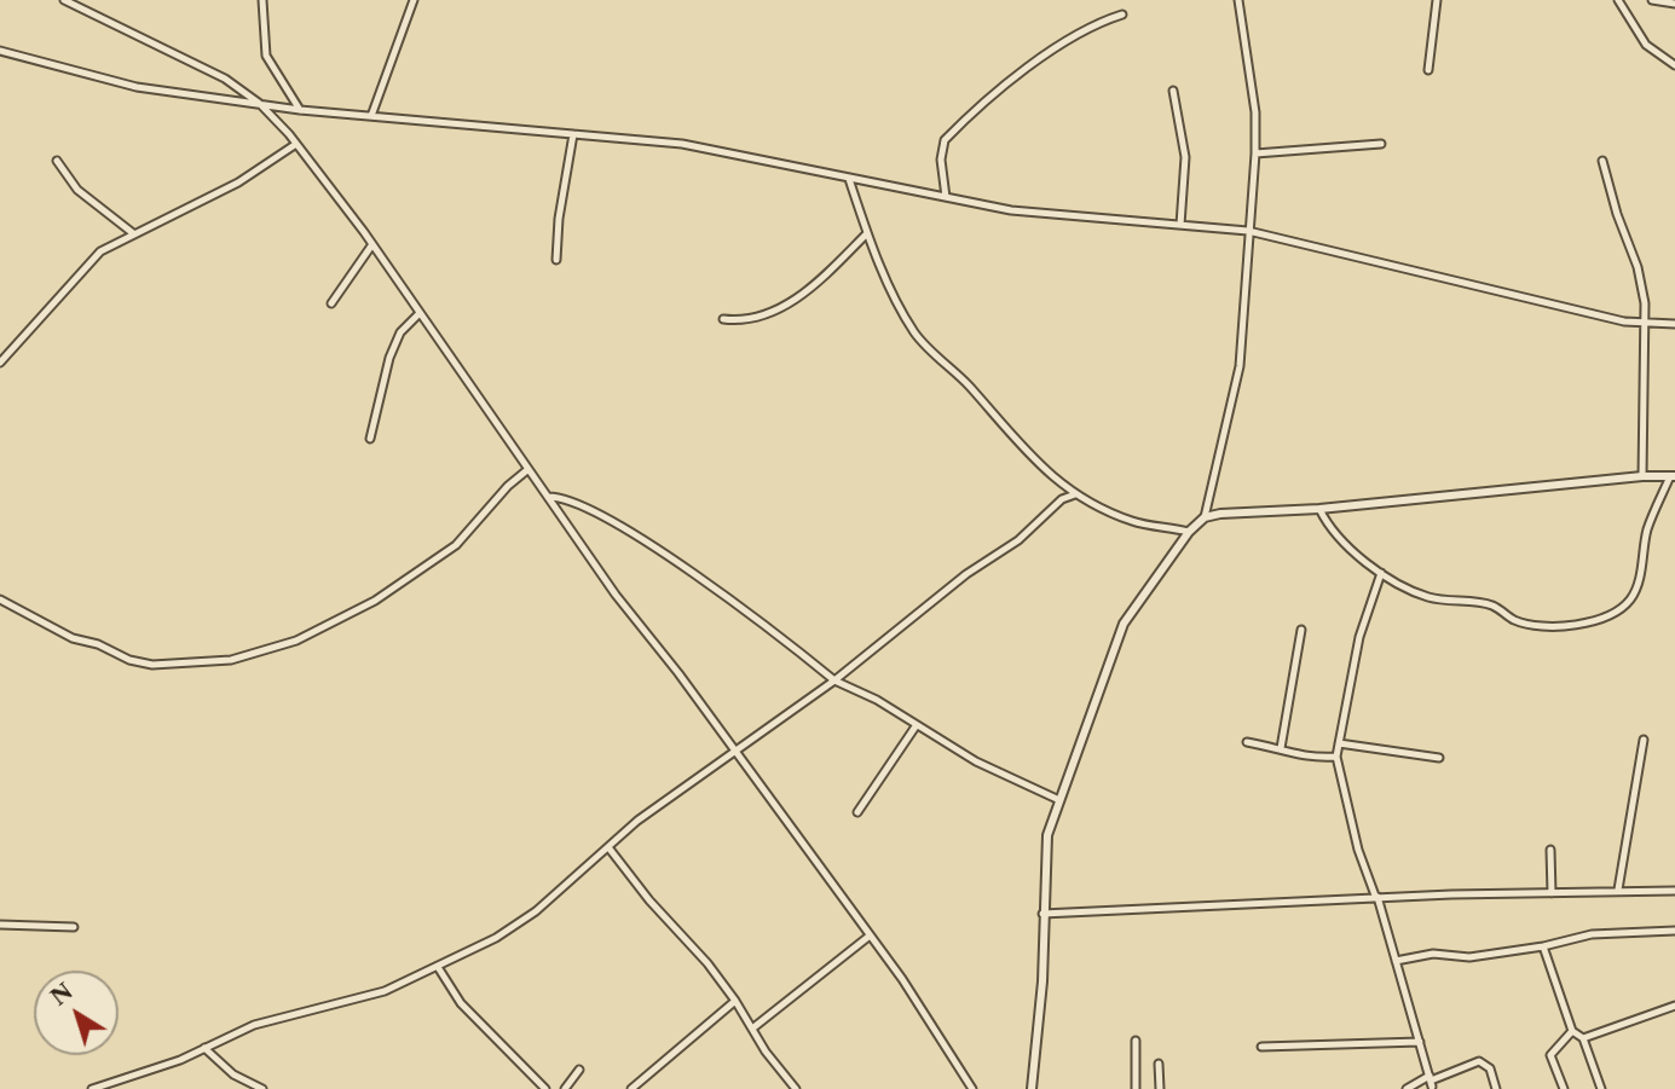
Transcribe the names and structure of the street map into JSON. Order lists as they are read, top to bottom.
{
  "north": "top left"
}
